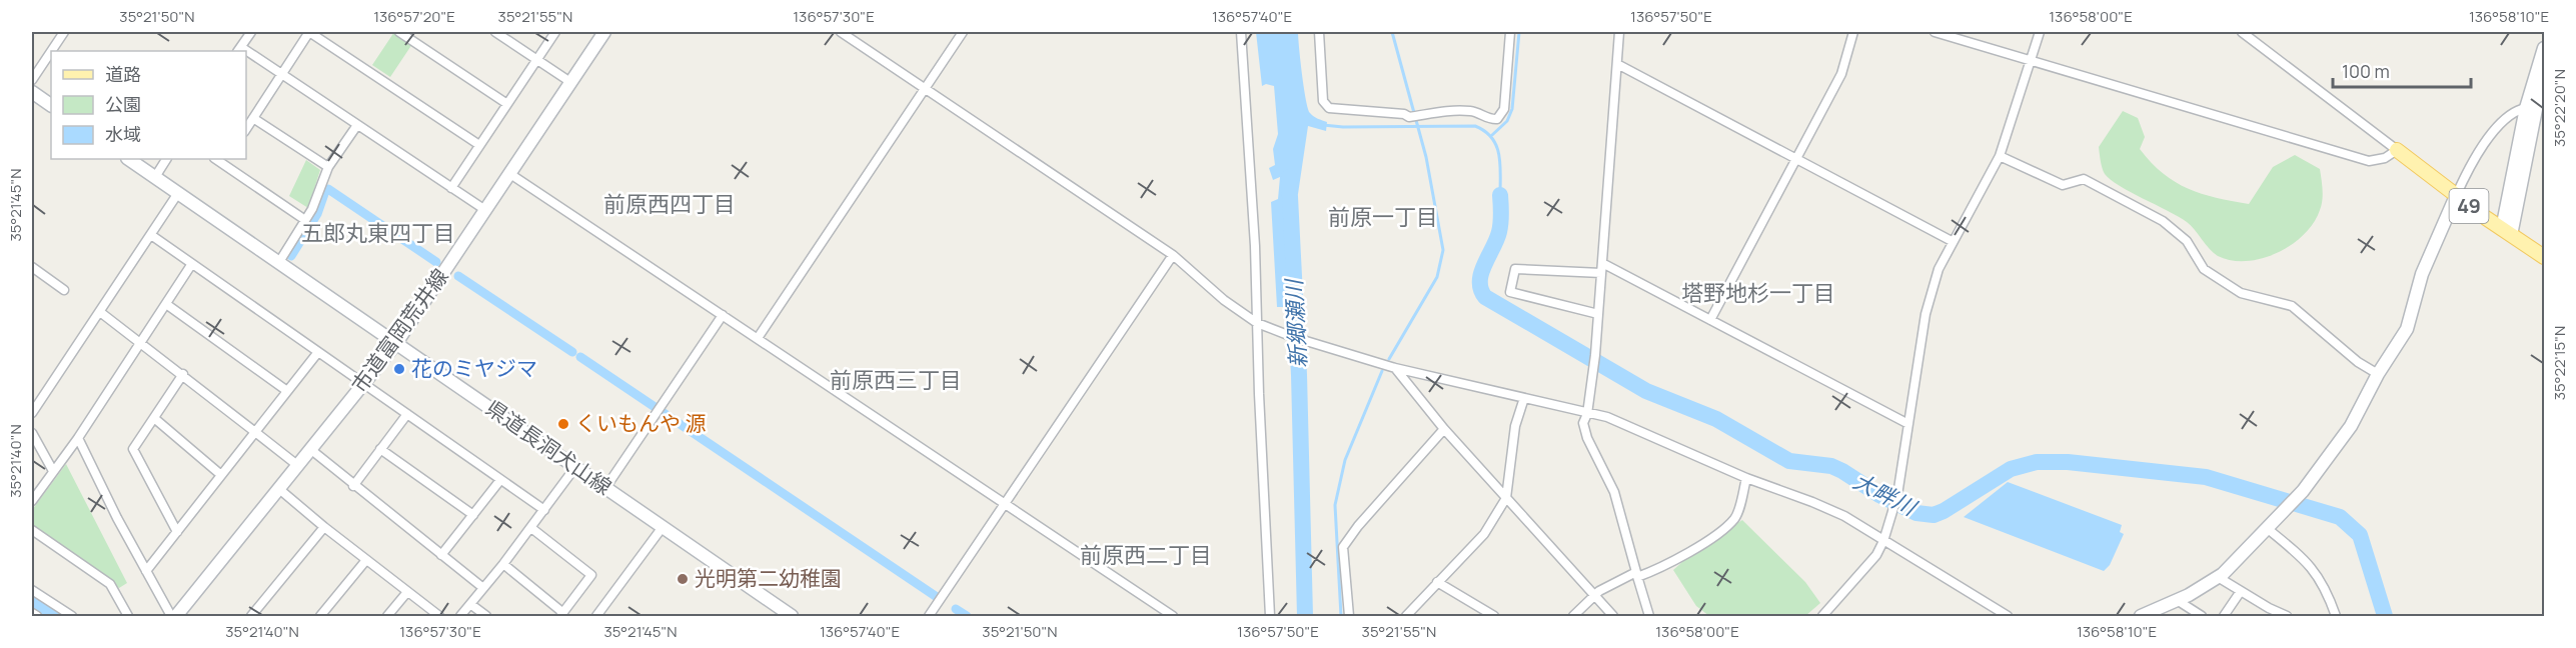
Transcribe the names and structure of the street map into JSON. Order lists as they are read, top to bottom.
{
  "streets": {
    "main road": ["49", "市道富岡荒井線", "県道長洞犬山線"]
  },
  "crossings": [
    ["市道富岡荒井線", "県道長洞犬山線"]
  ],
  "districts": [
    "前原西四丁目",
    "前原一丁目",
    "五郎丸東四丁目",
    "塔野地杉一丁目",
    "前原西三丁目",
    "前原西二丁目"
  ],
  "water": ["新郷瀬川", "大畔川"],
  "places": ["花のミヤジマ", "くいもんや 源", "光明第二幼稚園"],
  "legend": ["道路", "公園", "水域"],
  "scale_bar": "100 m",
  "coordinates": [
    "35°21'50\"N",
    "136°57'20\"E",
    "35°21'55\"N",
    "136°57'30\"E",
    "136°57'40\"E",
    "136°57'50\"E",
    "136°58'00\"E",
    "136°58'10\"E",
    "35°22'20\"N",
    "35°21'45\"N",
    "35°22'15\"N",
    "35°21'40\"N"
  ]
}
